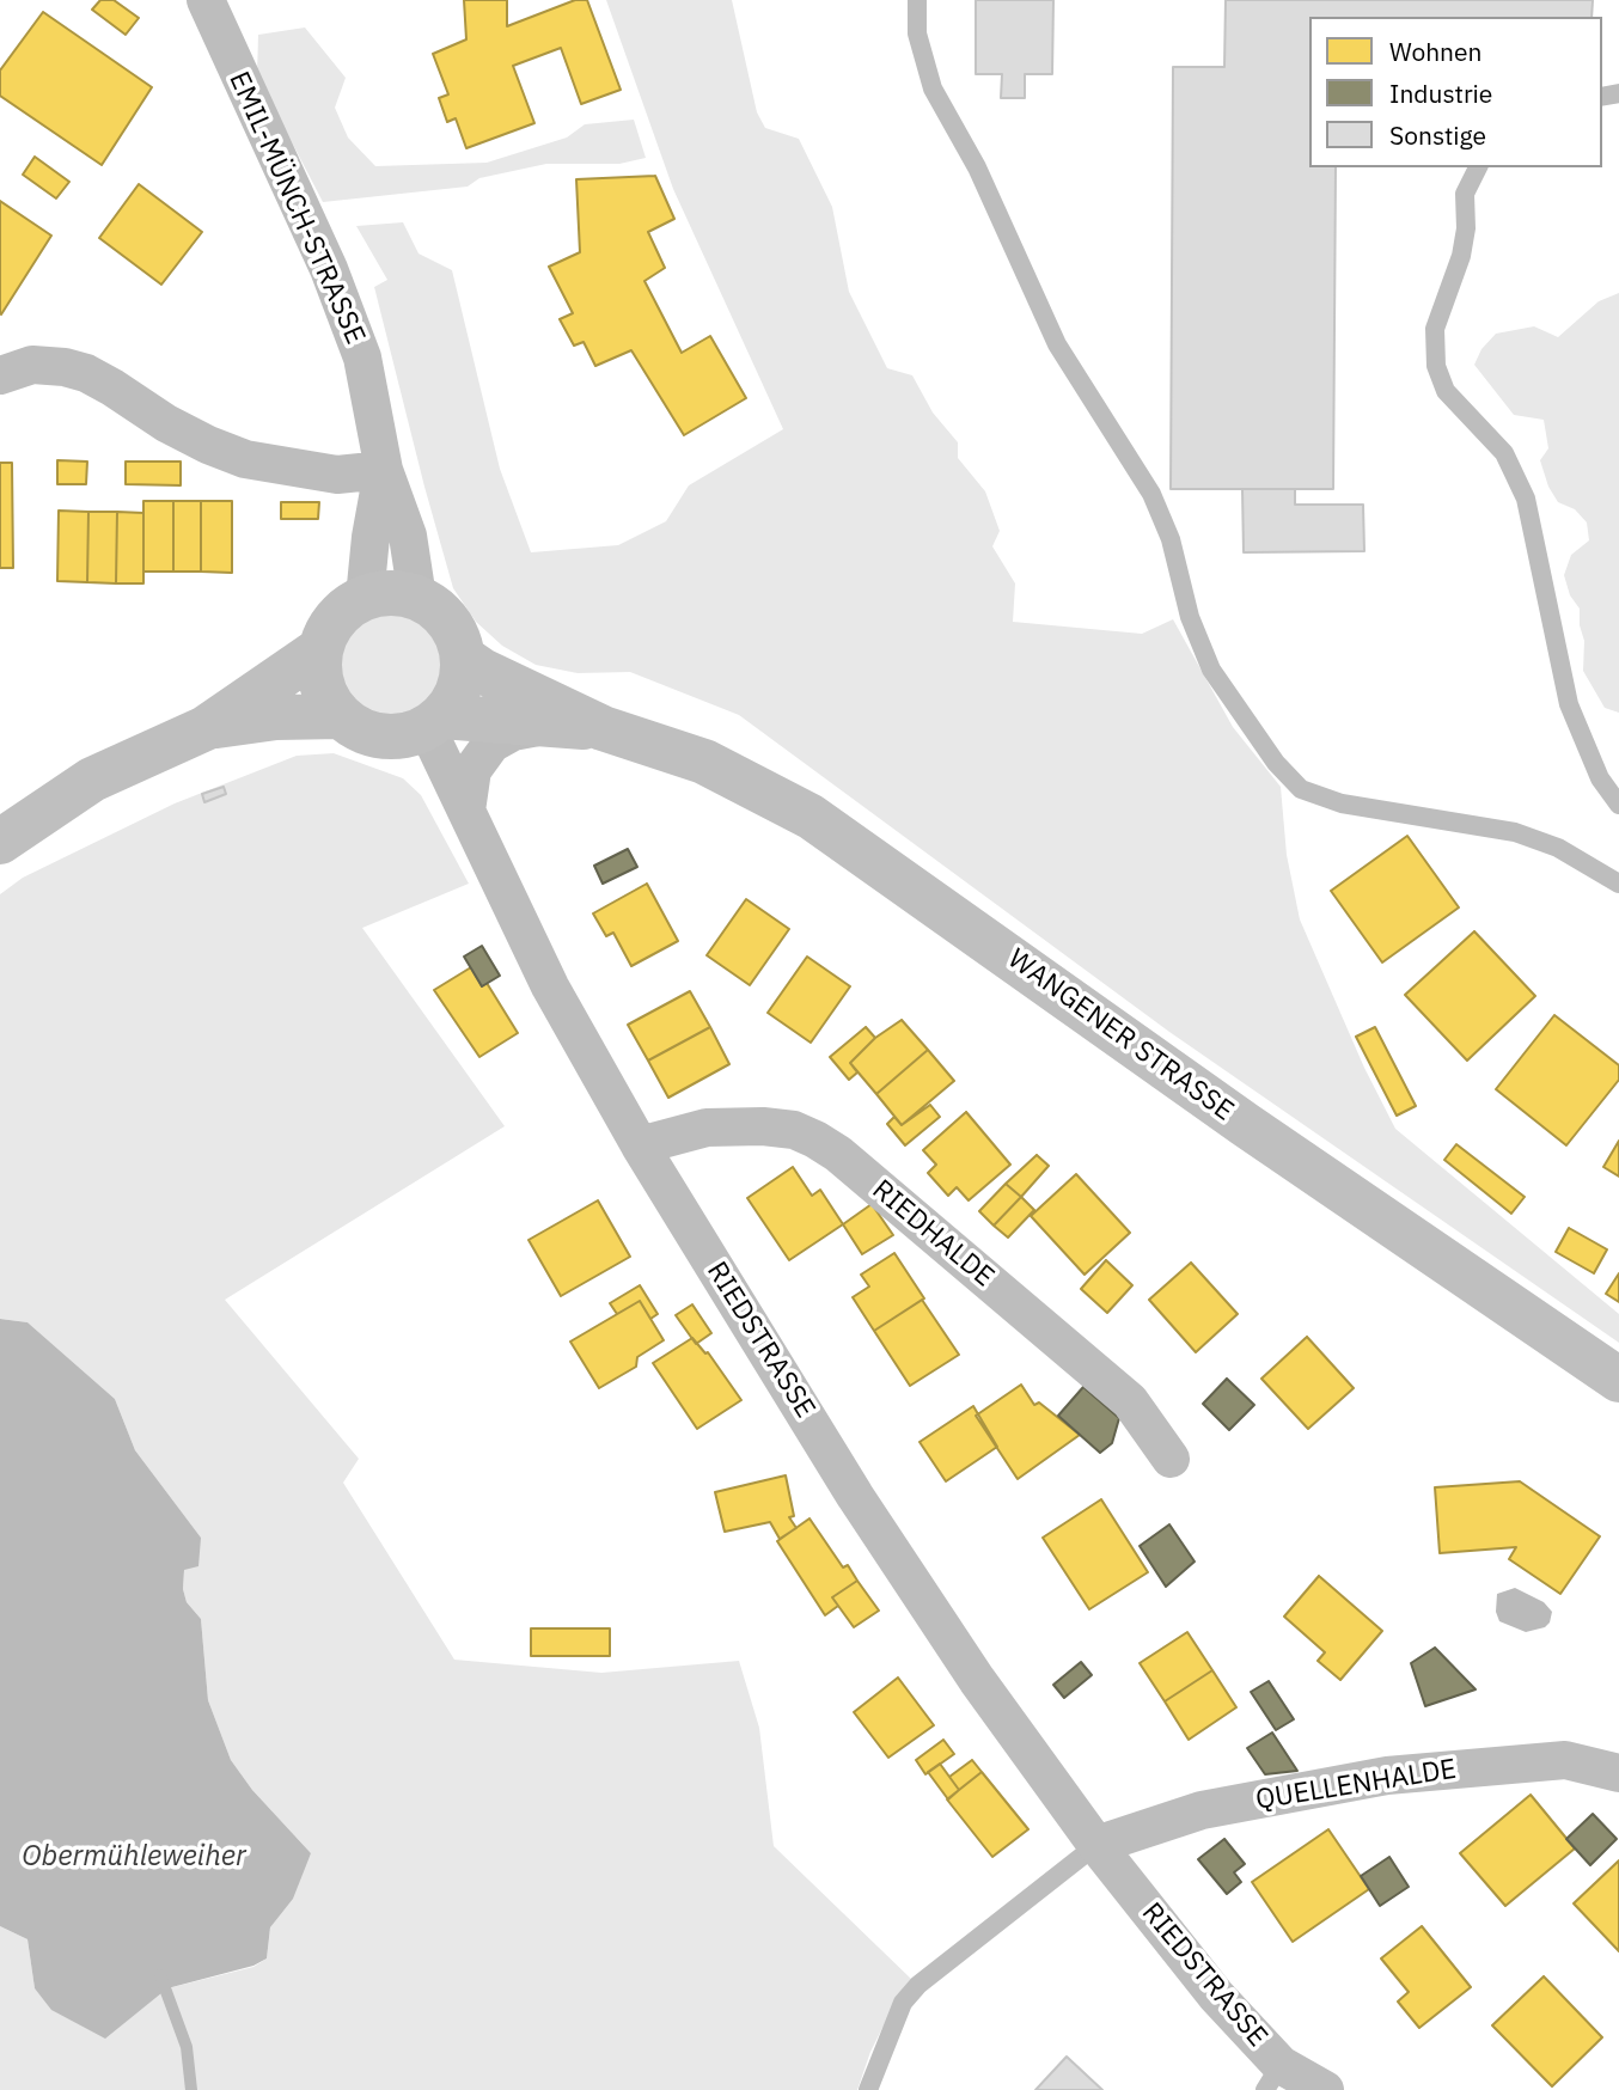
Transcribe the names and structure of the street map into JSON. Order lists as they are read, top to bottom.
{
  "streets": {
    "main road": ["WANGENER STRASSE"],
    "street": [
      "EMIL-MÜNCH-STRASSE",
      "RIEDHALDE",
      "RIEDSTRASSE",
      "QUELLENHALDE"
    ]
  },
  "crossings": [
    ["EMIL-MÜNCH-STRASSE", "WANGENER STRASSE"],
    ["EMIL-MÜNCH-STRASSE", "RIEDSTRASSE"],
    ["WANGENER STRASSE", "RIEDSTRASSE"],
    ["RIEDHALDE", "RIEDSTRASSE"],
    ["RIEDSTRASSE", "QUELLENHALDE"]
  ],
  "water": ["Obermühleweiher"],
  "legend": ["Wohnen", "Industrie", "Sonstige"]
}
